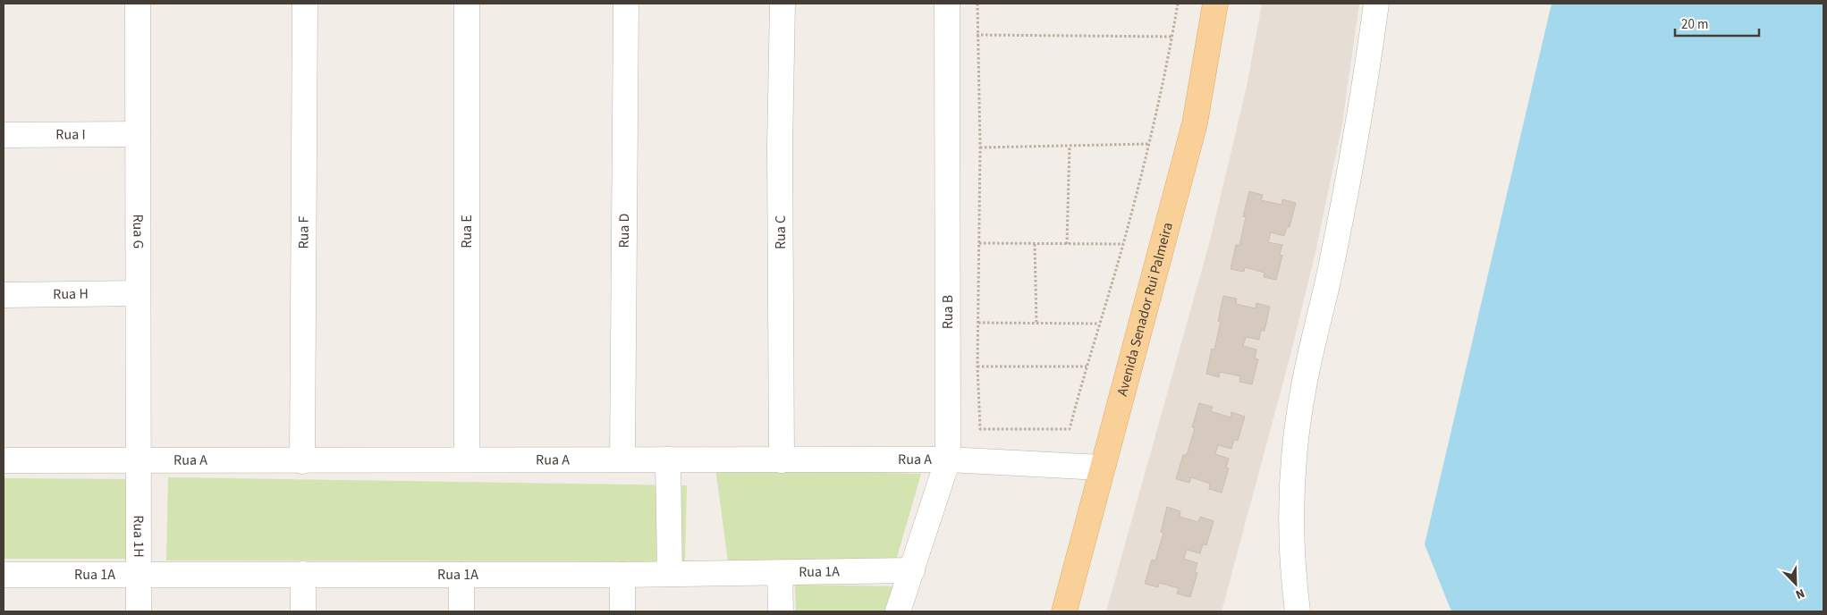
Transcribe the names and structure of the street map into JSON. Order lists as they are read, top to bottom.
{
  "streets": {
    "main road": ["Avenida Senador Rui Palmeira"],
    "street": [
      "Rua I",
      "Rua E",
      "Rua D",
      "Rua G",
      "Rua F",
      "Rua C",
      "Rua H",
      "Rua B",
      "Rua A",
      "Rua 1H",
      "Rua 1A"
    ]
  },
  "crossings": [
    ["Rua I", "Rua G"],
    ["Rua E", "Rua A"],
    ["Rua D", "Rua A"],
    ["Rua G", "Rua H"],
    ["Rua G", "Rua A"],
    ["Rua G", "Rua 1H"],
    ["Rua F", "Rua A"],
    ["Rua C", "Rua A"],
    ["Avenida Senador Rui Palmeira", "Rua A"],
    ["Rua B", "Rua A"],
    ["Rua B", "Rua 1A"],
    ["Rua A", "Rua 1H"],
    ["Rua 1H", "Rua 1A"]
  ],
  "scale_bar": "20 m",
  "north": "bottom right"
}
